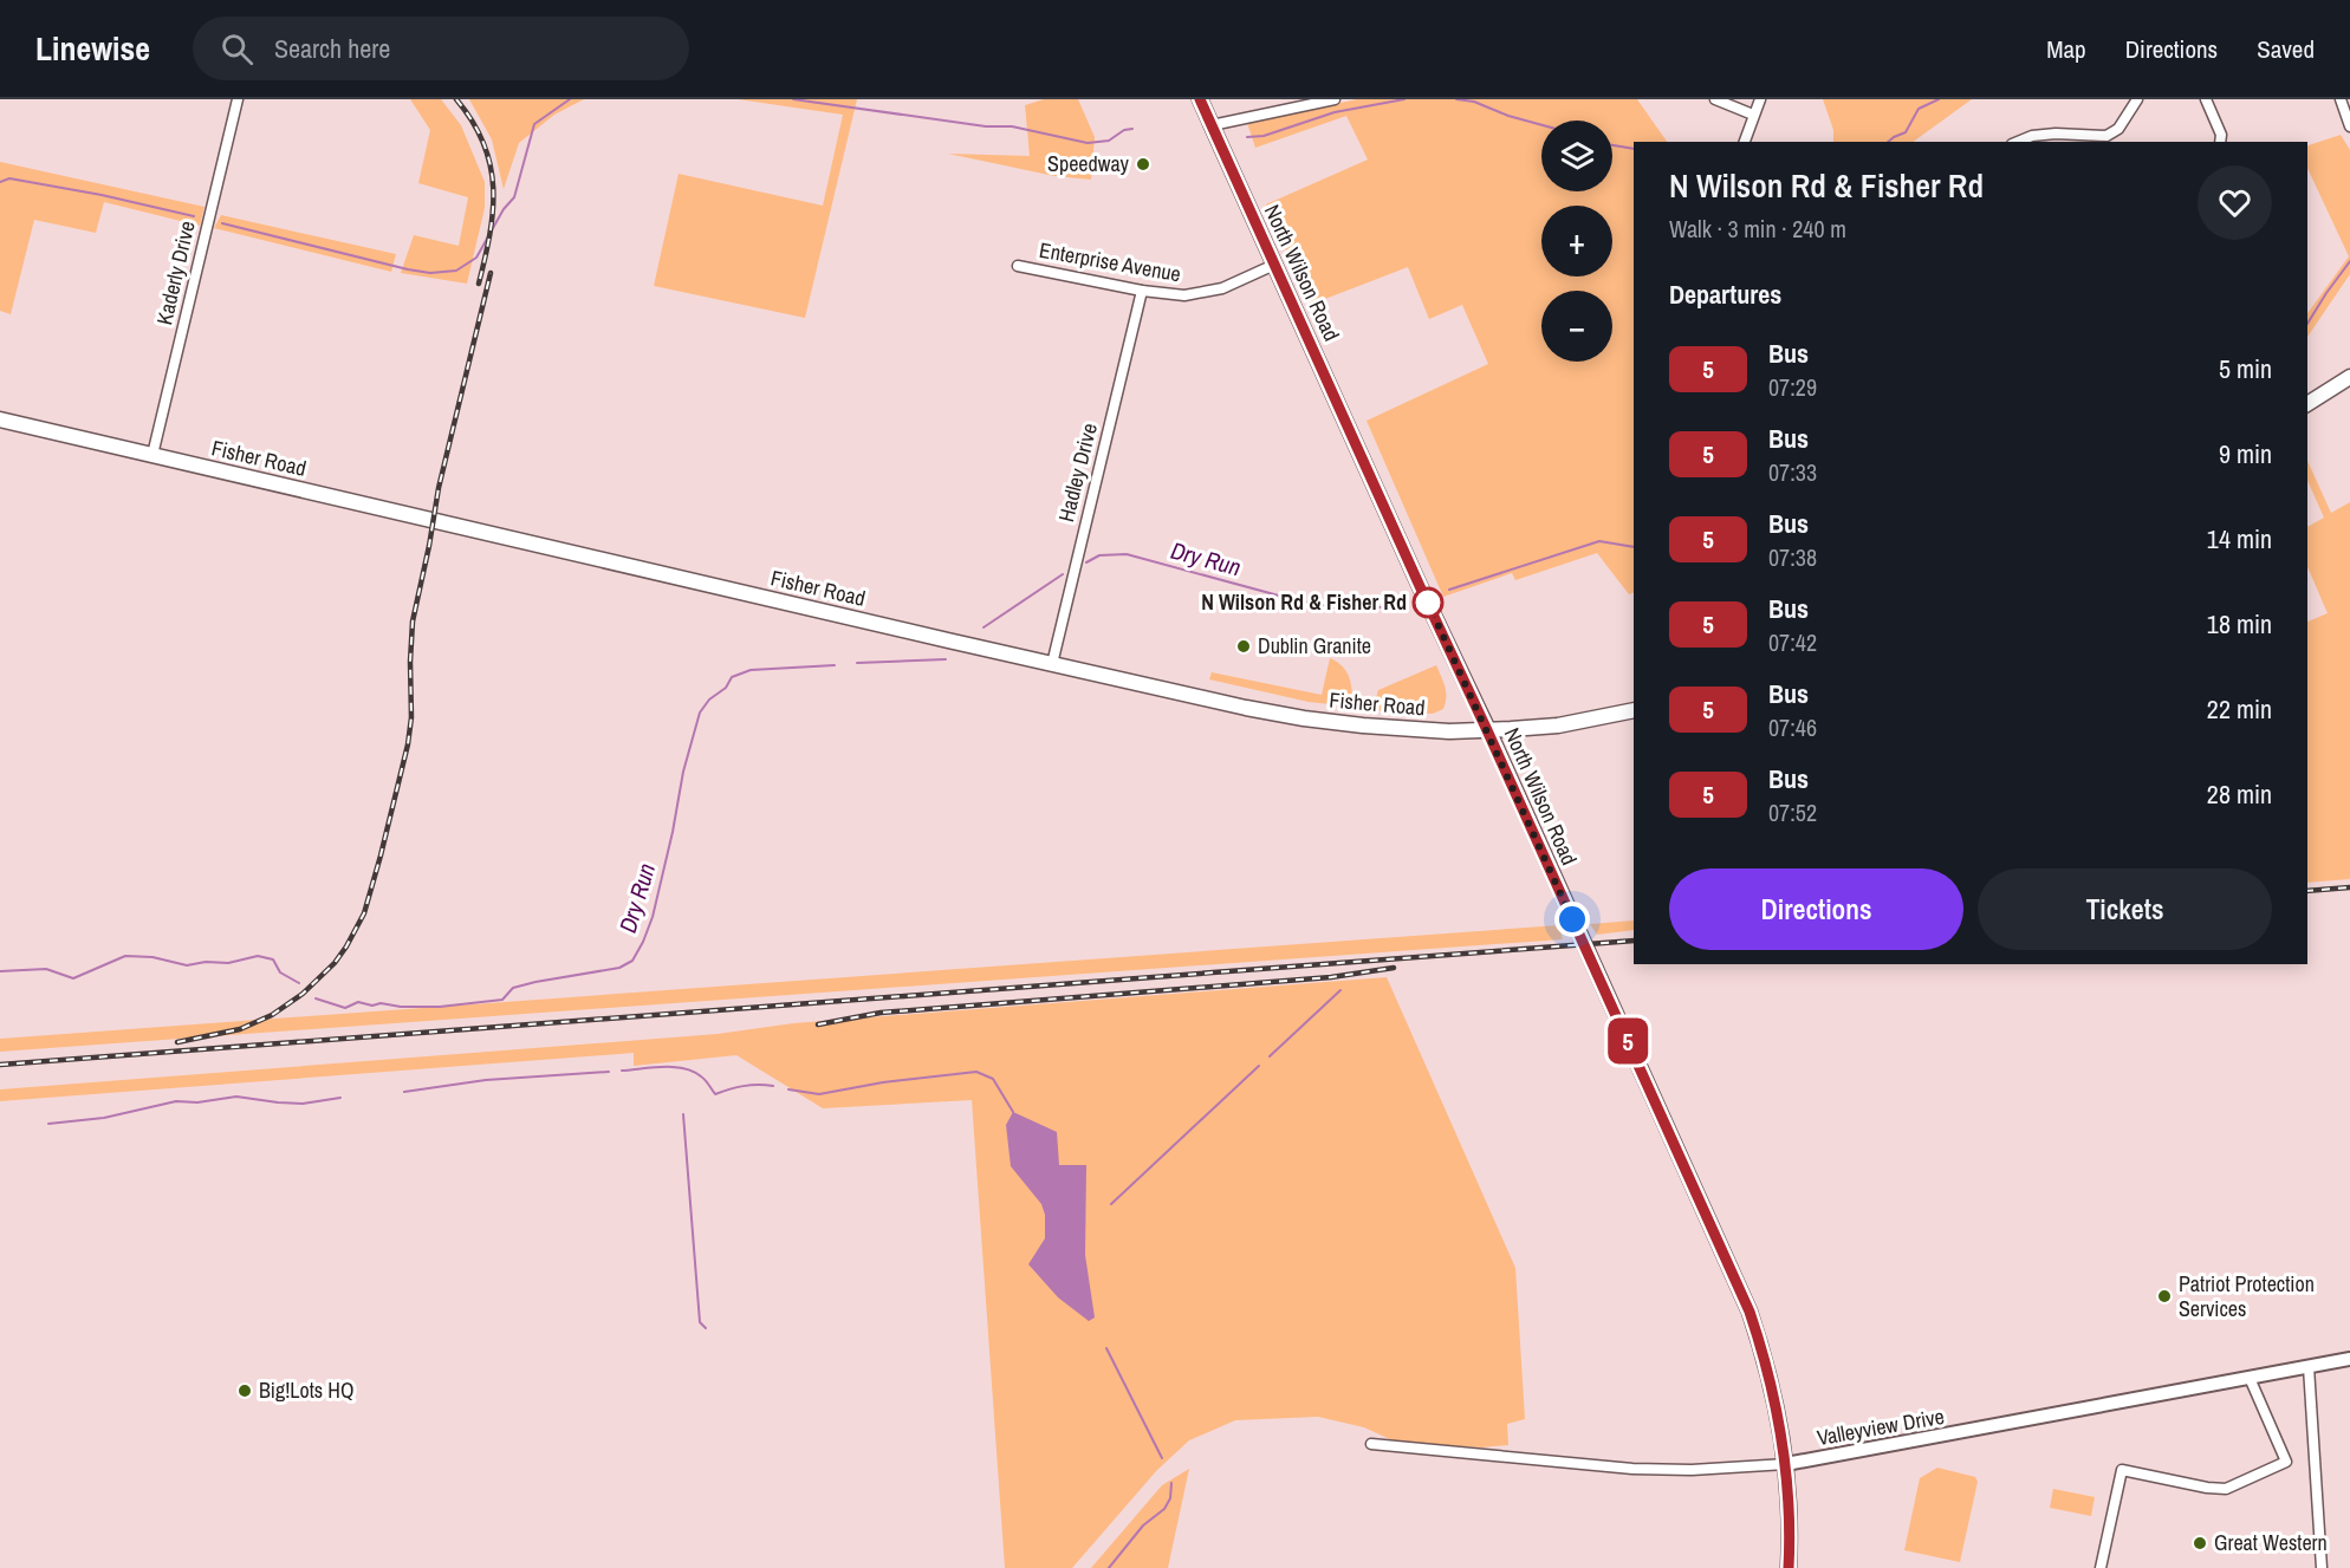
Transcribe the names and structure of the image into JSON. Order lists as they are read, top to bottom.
{
  "streets": {
    "main road": ["North Wilson Road", "Fisher Road"],
    "street": [
      "Enterprise Avenue",
      "Kaderly Drive",
      "Hadley Drive",
      "Valleyview Drive"
    ]
  },
  "crossings": [
    ["Enterprise Avenue", "North Wilson Road"],
    ["Enterprise Avenue", "Hadley Drive"],
    ["Kaderly Drive", "Fisher Road"],
    ["North Wilson Road", "Fisher Road"],
    ["North Wilson Road", "Valleyview Drive"],
    ["Fisher Road", "Hadley Drive"]
  ],
  "water": ["Dry Run"],
  "places": [
    "Speedway",
    "N Wilson Rd & Fisher Rd",
    "Dublin Granite",
    "Patriot Protection Services",
    "Big!Lots HQ",
    "Great Western"
  ],
  "lines": ["bus line 5"],
  "page": {
    "header": "Linewise",
    "search": "Search here",
    "nav": ["Map", "Directions", "Saved"],
    "on_map": "5",
    "map_buttons": ["+", "−"],
    "heading": [
      ["N Wilson Rd & Fisher Rd", "Walk · 3 min · 240 m"],
      "Departures"
    ],
    "list": [
      {
        "mark": "5",
        "name": "Bus",
        "note": "07:29",
        "value": "5 min"
      },
      {
        "mark": "5",
        "name": "Bus",
        "note": "07:33",
        "value": "9 min"
      },
      {
        "mark": "5",
        "name": "Bus",
        "note": "07:38",
        "value": "14 min"
      },
      {
        "mark": "5",
        "name": "Bus",
        "note": "07:42",
        "value": "18 min"
      },
      {
        "mark": "5",
        "name": "Bus",
        "note": "07:46",
        "value": "22 min"
      },
      {
        "mark": "5",
        "name": "Bus",
        "note": "07:52",
        "value": "28 min"
      }
    ],
    "buttons": ["Directions", "Tickets"]
  }
}
